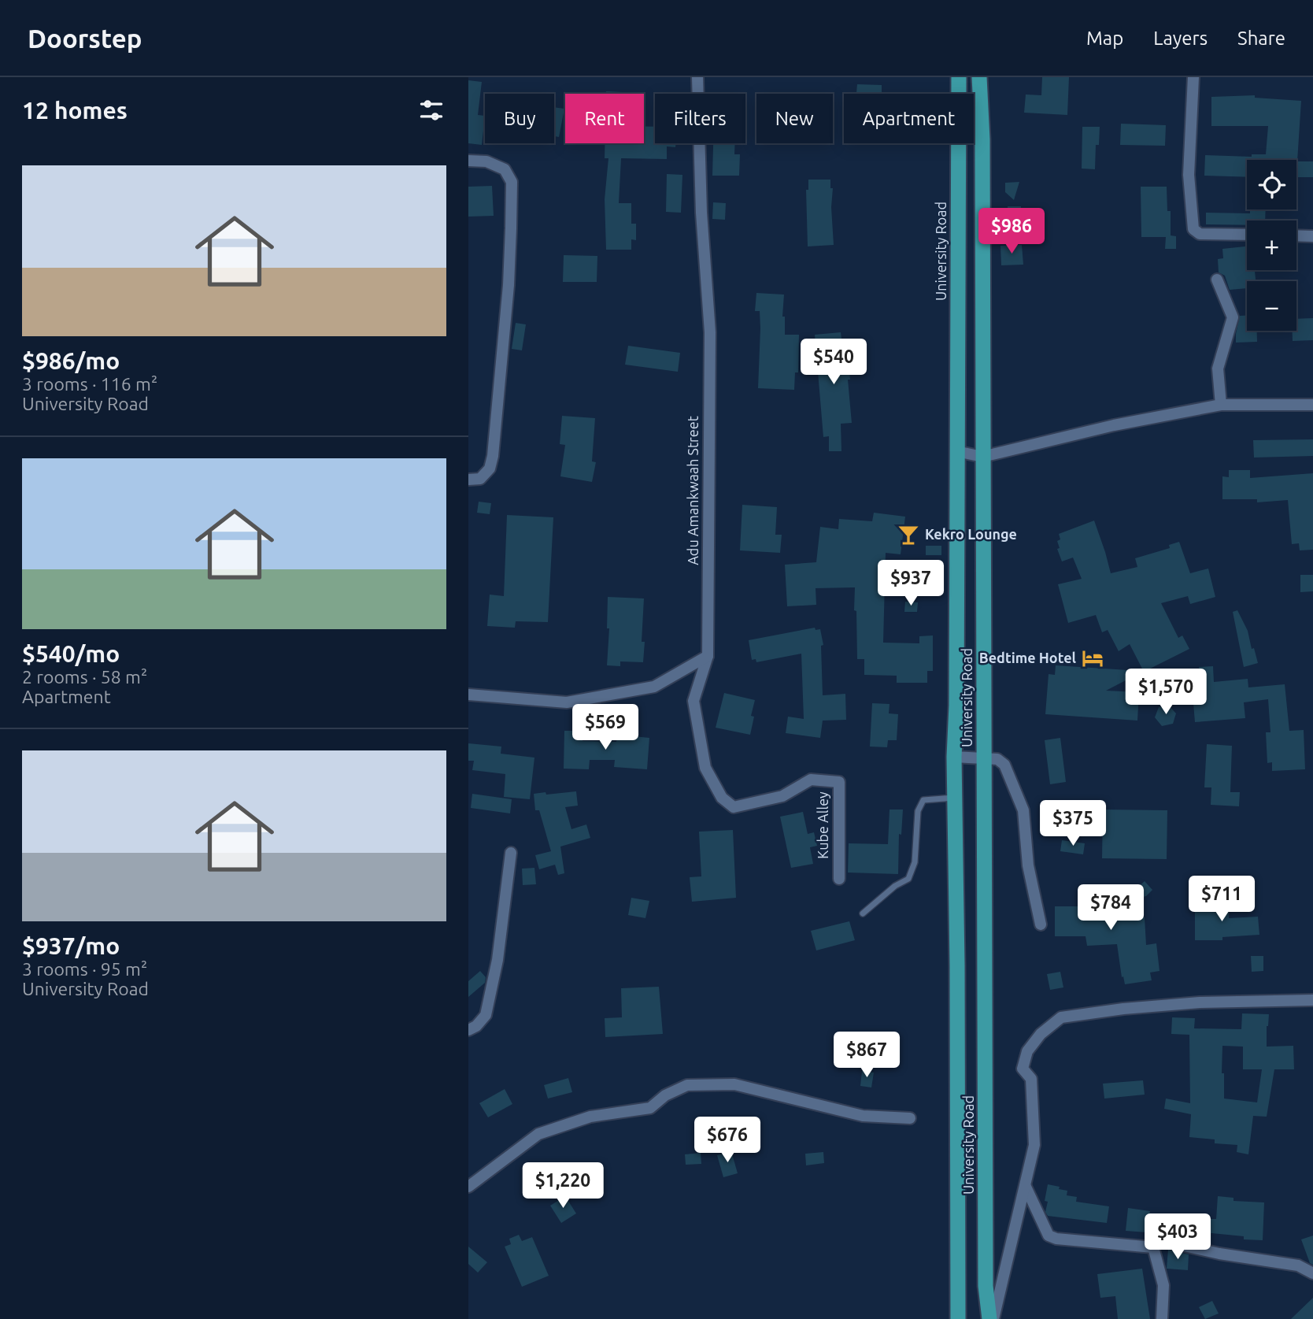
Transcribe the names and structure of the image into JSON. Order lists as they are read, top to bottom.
{
  "streets": {
    "highway": ["University Road"],
    "street": ["Adu Amankwaah Street", "Kube Alley"]
  },
  "crossings": [
    ["Adu Amankwaah Street", "Kube Alley"]
  ],
  "places": {
    "bar": ["Kekro Lounge"],
    "hotel": ["Bedtime Hotel"]
  },
  "page": {
    "header": "Doorstep",
    "nav": ["Map", "Layers", "Share"],
    "heading": "12 homes",
    "chip": [
      "Buy",
      "Rent",
      "Filters",
      "New",
      "Apartment"
    ],
    "list": [
      {
        "name": "$986/mo",
        "note": "3 rooms · 116 m² · University Road"
      },
      {
        "name": "$540/mo",
        "note": "2 rooms · 58 m² · Apartment"
      },
      {
        "name": "$937/mo",
        "note": "3 rooms · 95 m² · University Road"
      }
    ],
    "map_buttons": ["+", "−"],
    "price": [
      "$986",
      "$540",
      "$937",
      "$1,570",
      "$569",
      "$375",
      "$711",
      "$784",
      "$867",
      "$676",
      "$1,220",
      "$403"
    ]
  }
}
